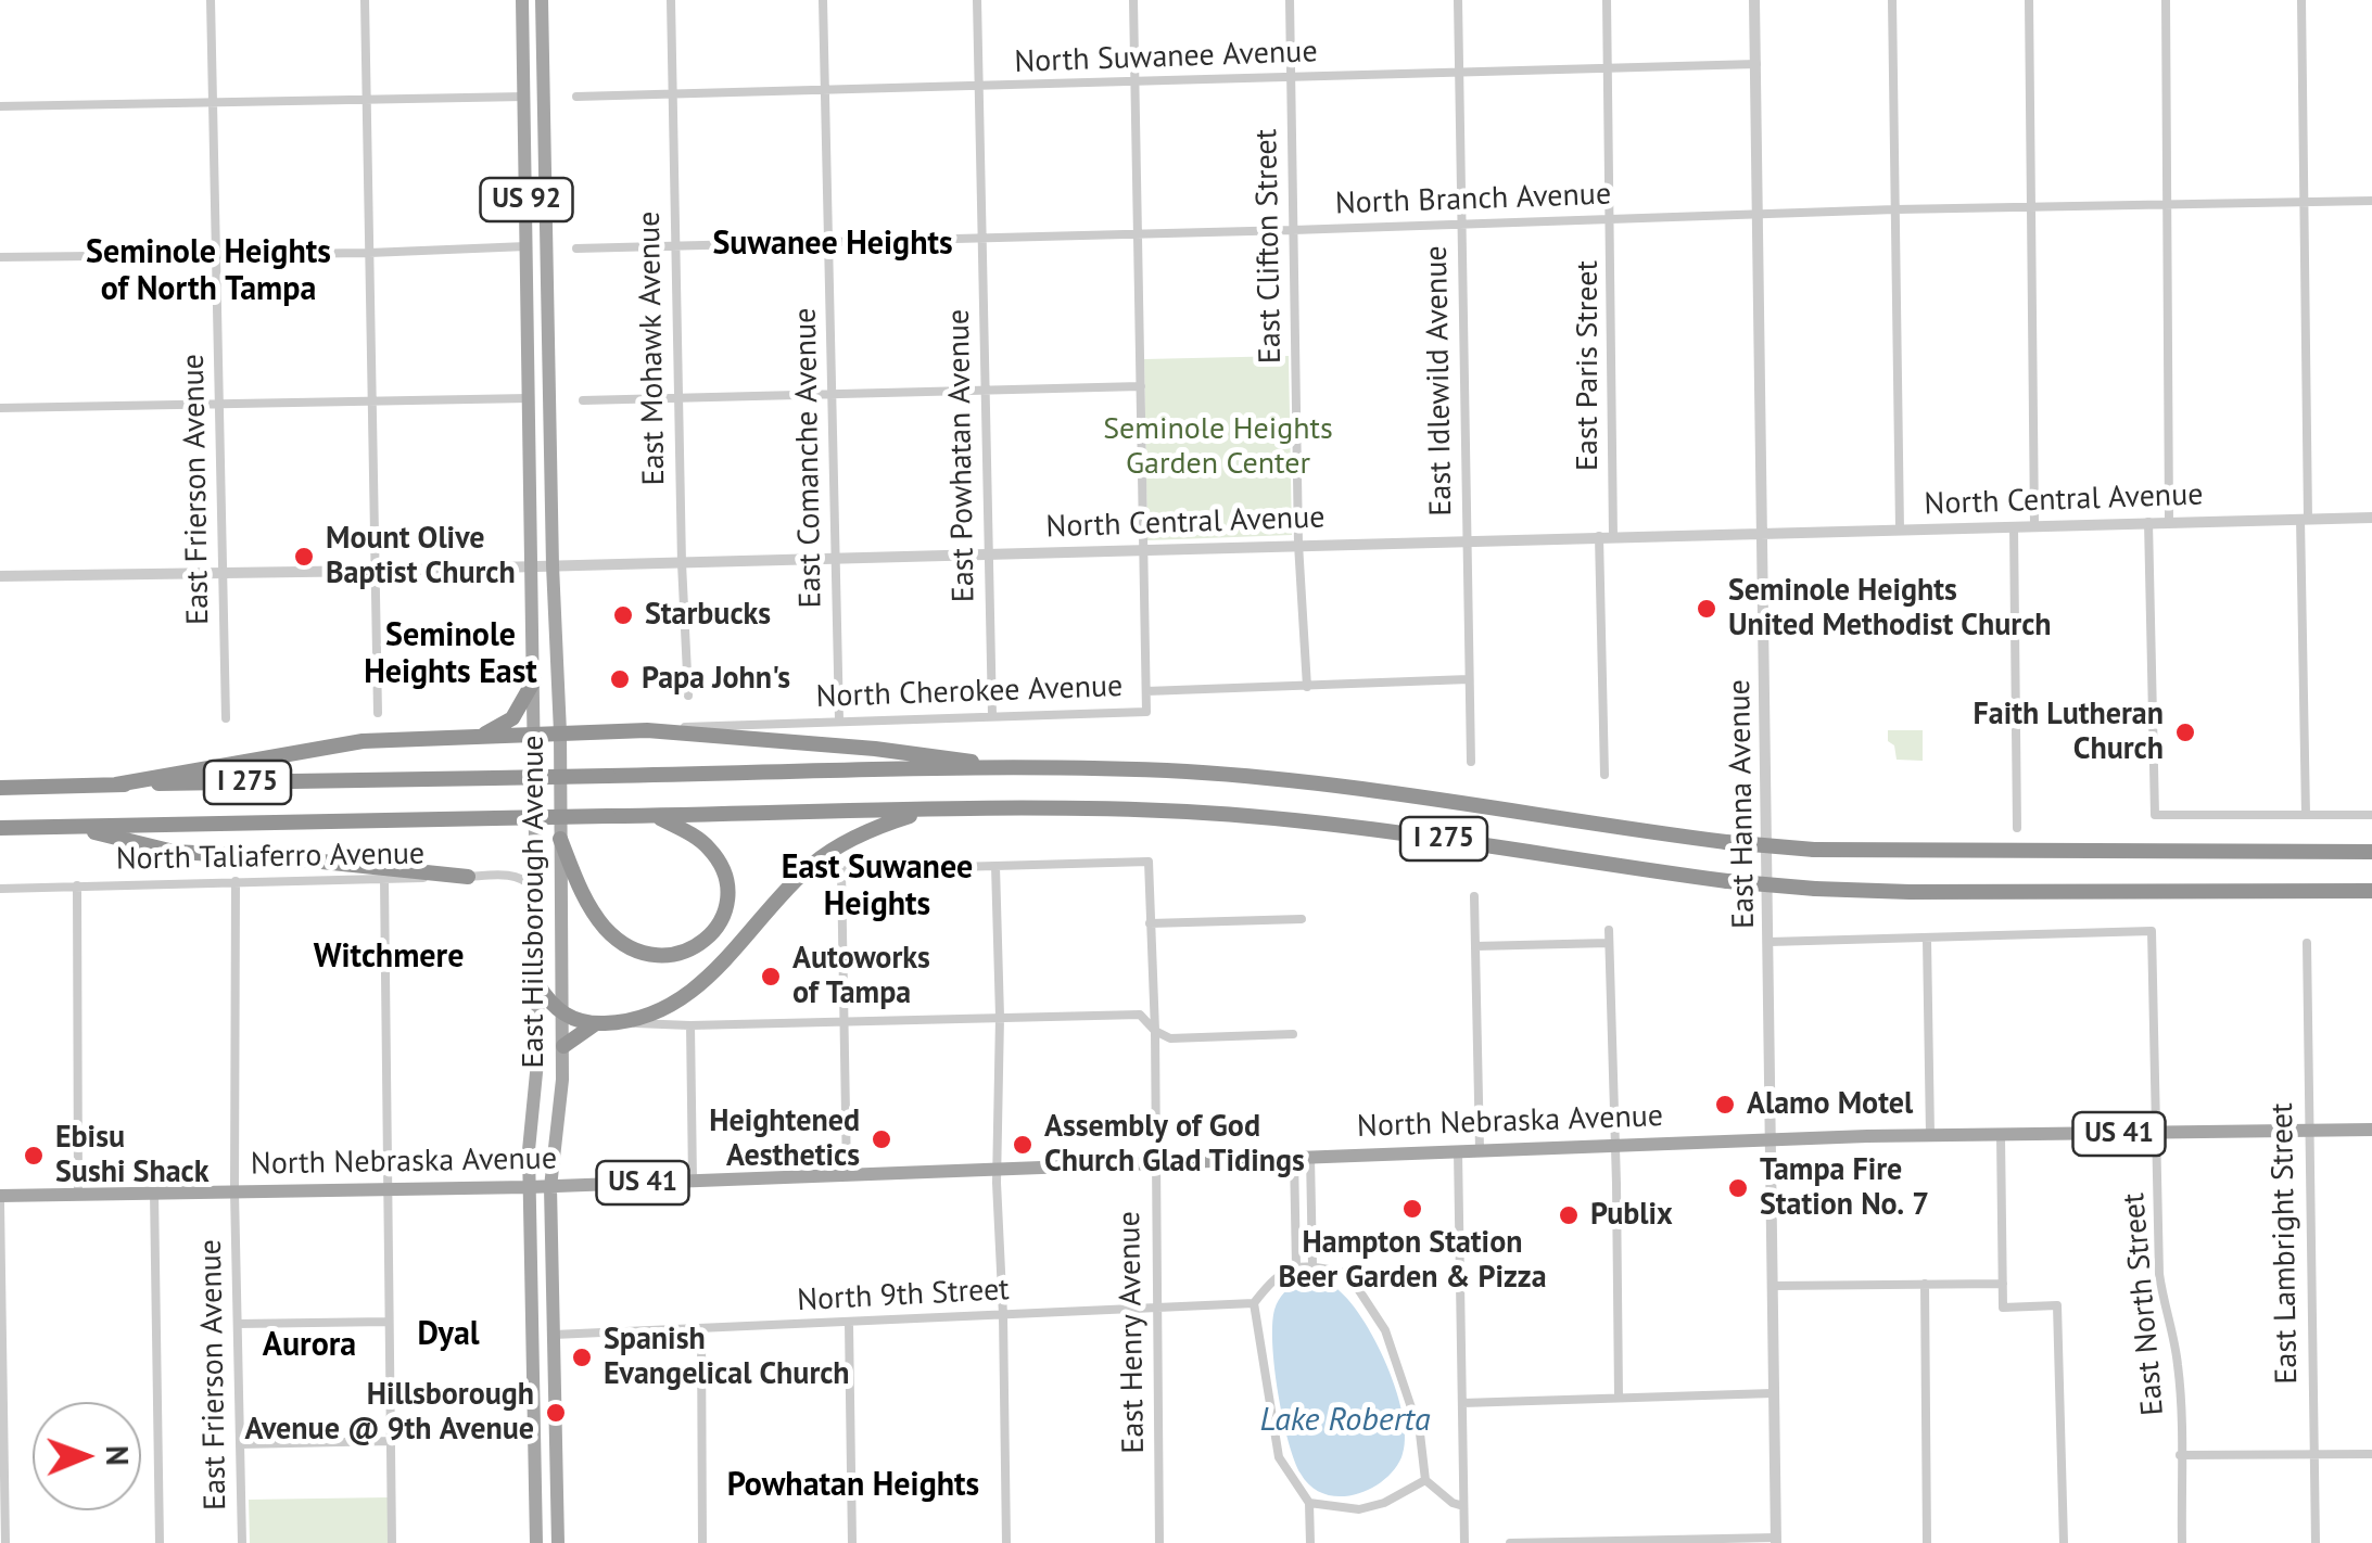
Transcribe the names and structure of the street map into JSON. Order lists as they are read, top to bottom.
{
  "streets": {
    "highway": ["I 275"],
    "main road": [
      "US 92",
      "East Hillsborough Avenue",
      "North Nebraska Avenue",
      "US 41"
    ],
    "street": [
      "North Suwanee Avenue",
      "North Branch Avenue",
      "East Clifton Street",
      "East Mohawk Avenue",
      "East Paris Street",
      "East Idlewild Avenue",
      "East Powhatan Avenue",
      "East Comanche Avenue",
      "East Frierson Avenue",
      "North Central Avenue",
      "North Cherokee Avenue",
      "East Hanna Avenue",
      "North Taliaferro Avenue",
      "East Lambright Street",
      "North 9th Street",
      "East North Street",
      "East Henry Avenue"
    ]
  },
  "crossings": [
    ["North Suwanee Avenue", "East Clifton Street"],
    ["North Suwanee Avenue", "East Mohawk Avenue"],
    ["North Suwanee Avenue", "East Paris Street"],
    ["North Suwanee Avenue", "East Idlewild Avenue"],
    ["North Suwanee Avenue", "East Powhatan Avenue"],
    ["North Suwanee Avenue", "East Comanche Avenue"],
    ["North Suwanee Avenue", "East Hanna Avenue"],
    ["North Branch Avenue", "East Clifton Street"],
    ["North Branch Avenue", "East Mohawk Avenue"],
    ["North Branch Avenue", "East Paris Street"],
    ["North Branch Avenue", "East Idlewild Avenue"],
    ["North Branch Avenue", "East Powhatan Avenue"],
    ["North Branch Avenue", "East Comanche Avenue"],
    ["North Branch Avenue", "East Hanna Avenue"],
    ["East Clifton Street", "North Central Avenue"],
    ["East Clifton Street", "North Cherokee Avenue"],
    ["East Mohawk Avenue", "North Central Avenue"],
    ["East Paris Street", "North Central Avenue"],
    ["East Idlewild Avenue", "North Central Avenue"],
    ["East Idlewild Avenue", "North Cherokee Avenue"],
    ["East Powhatan Avenue", "North Central Avenue"],
    ["East Powhatan Avenue", "North Cherokee Avenue"],
    ["East Comanche Avenue", "North Central Avenue"],
    ["East Comanche Avenue", "North Cherokee Avenue"],
    ["East Frierson Avenue", "North Central Avenue"],
    ["East Frierson Avenue", "North Taliaferro Avenue"],
    ["East Frierson Avenue", "North Nebraska Avenue"],
    ["North Central Avenue", "East Hanna Avenue"],
    ["North Central Avenue", "East Hillsborough Avenue"],
    ["East Hanna Avenue", "North Nebraska Avenue"],
    ["North Taliaferro Avenue", "East Hillsborough Avenue"],
    ["East Hillsborough Avenue", "North Nebraska Avenue"],
    ["East Hillsborough Avenue", "North 9th Street"],
    ["North Nebraska Avenue", "East Lambright Street"],
    ["North Nebraska Avenue", "East North Street"],
    ["North Nebraska Avenue", "East Henry Avenue"],
    ["North 9th Street", "East Henry Avenue"]
  ],
  "districts": [
    "Suwanee Heights",
    "Seminole Heights of North Tampa",
    "Seminole Heights East",
    "East Suwanee Heights",
    "Witchmere",
    "Dyal",
    "Aurora",
    "Powhatan Heights"
  ],
  "water": ["Lake Roberta"],
  "parks": ["Seminole Heights Garden Center"],
  "places": [
    "Mount Olive Baptist Church",
    "Seminole Heights United Methodist Church",
    "Starbucks",
    "Papa John's",
    "Faith Lutheran Church",
    "Autoworks of Tampa",
    "Alamo Motel",
    "Heightened Aesthetics",
    "Assembly of God Church Glad Tidings",
    "Ebisu Sushi Shack",
    "Tampa Fire Station No. 7",
    "Hampton Station Beer Garden & Pizza",
    "Publix",
    "Spanish Evangelical Church",
    "Hillsborough Avenue @ 9th Avenue"
  ],
  "north": "right"
}
